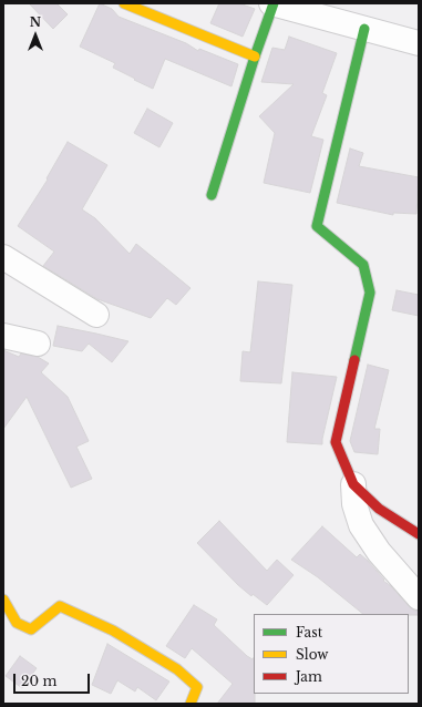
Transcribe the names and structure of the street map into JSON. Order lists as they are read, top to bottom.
{
  "legend": ["Fast", "Slow", "Jam"],
  "scale_bar": "20 m",
  "north": "top"
}
